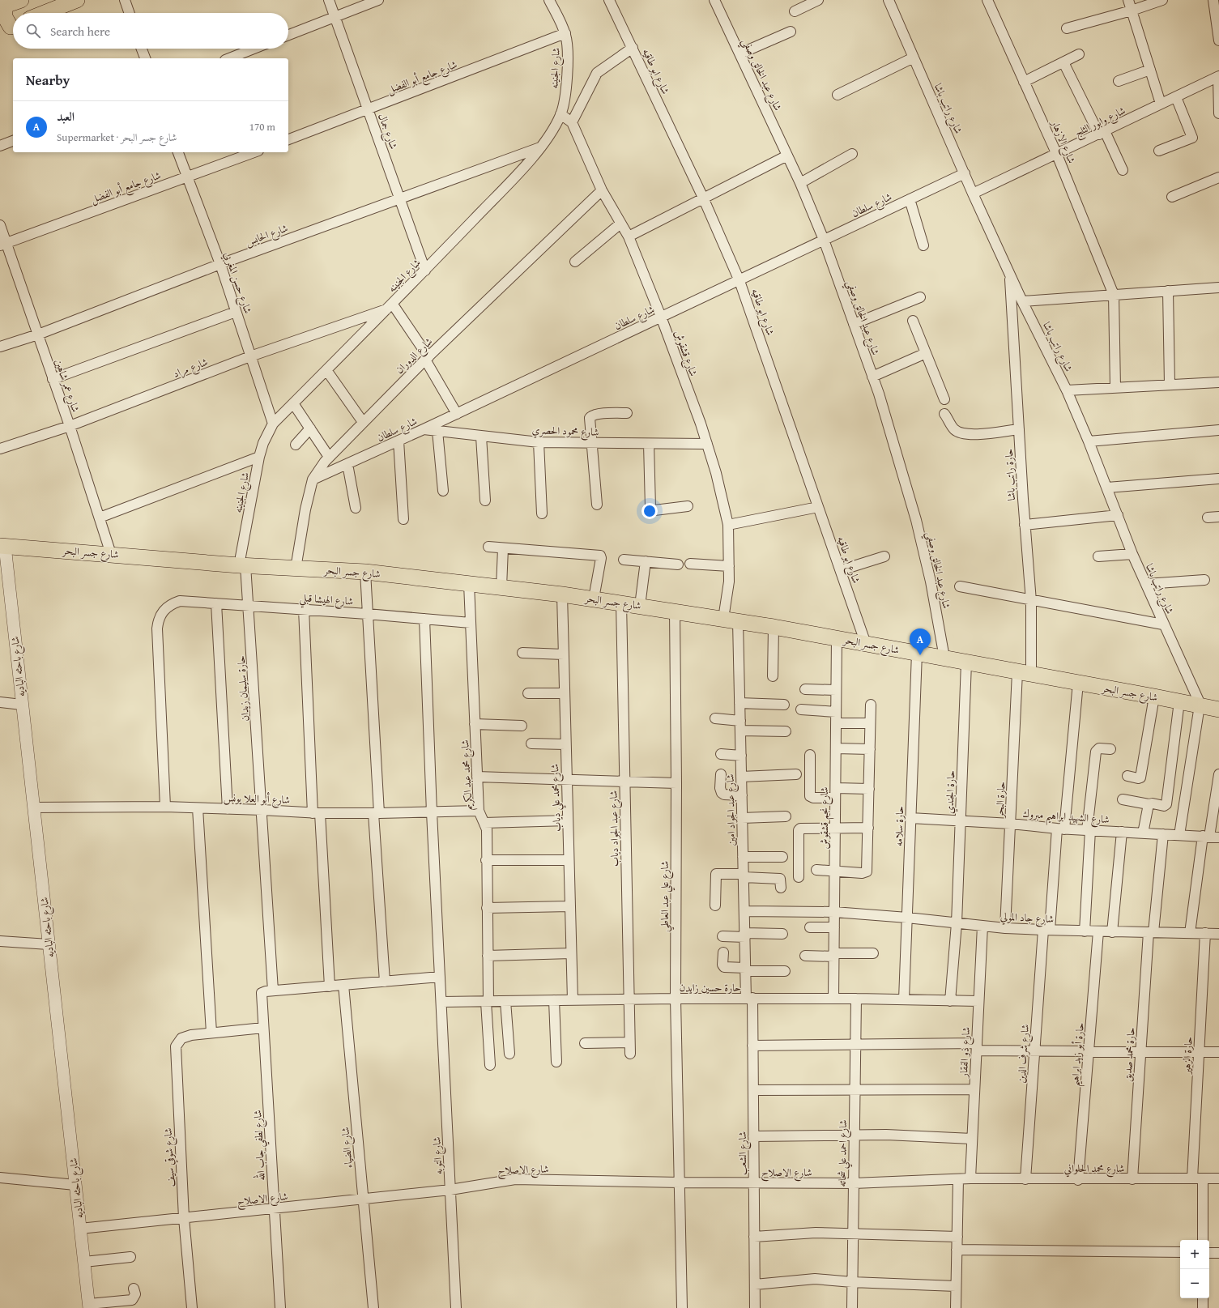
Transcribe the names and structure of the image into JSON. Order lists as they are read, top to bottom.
{
  "streets": {
    "main road": ["شارع جسر البحر"],
    "street": [
      "شارع الجنينه",
      "شارع ابو طاقيه",
      "شارع عبد الخالق وصفي",
      "شارع جامع أبو الفضل",
      "شارع راتب باشا",
      "شارع وابور الثلج",
      "شارع جمال",
      "شارع الازهار",
      "شارع سلطان",
      "شارع الحايس",
      "شارع حسن المغربي",
      "شارع قشقوش",
      "شارع الدوران",
      "شارع مراد",
      "شارع عمر شاهين",
      "شارع محمود الحصري",
      "حارة راتب باشا",
      "شارع الهيشا قبلي",
      "شارع باحثه الباديه",
      "حارة سليمان زيدان",
      "شارع محمد عبد الكريم",
      "حارة الجندي",
      "شارع محمد علي دياب",
      "شارع أبو العلا يونس",
      "حارة البحر",
      "شارع عبد الجواد امين",
      "شارع الشهيد ابراهيم مبروك",
      "شارع نجم قشقوش",
      "حارة سلامه",
      "شارع عبد الجواد دياب",
      "شارع علي عبد العاطي",
      "شارع جاد المولي",
      "حارة حسين زايدن",
      "شارع ذو الفقار",
      "شارع شرف الدين",
      "حارة أبو زيد ابراهيم",
      "حارة محمد صديق",
      "حارة الزهير",
      "شارع لطفي جاب الله",
      "شارع الضياء",
      "شارع الشعب",
      "شارع احمد علي شحاته",
      "شارع التوبه",
      "شارع شوقي سيف",
      "شارع محمد الحلواني",
      "شارع الاصلاح"
    ]
  },
  "crossings": [
    ["شارع الجنينه", "شارع جامع أبو الفضل"],
    ["شارع الجنينه", "شارع جمال"],
    ["شارع الجنينه", "شارع الحايس"],
    ["شارع الجنينه", "شارع حسن المغربي"],
    ["شارع الجنينه", "شارع قشقوش"],
    ["شارع الجنينه", "شارع مراد"],
    ["شارع الجنينه", "شارع جسر البحر"],
    ["شارع الجنينه", "حارة سليمان زيدان"],
    ["شارع ابو طاقيه", "شارع سلطان"],
    ["شارع ابو طاقيه", "شارع جسر البحر"],
    ["شارع عبد الخالق وصفي", "شارع سلطان"],
    ["شارع عبد الخالق وصفي", "شارع جسر البحر"],
    ["شارع جامع أبو الفضل", "شارع جمال"],
    ["شارع جامع أبو الفضل", "شارع حسن المغربي"],
    ["شارع جامع أبو الفضل", "شارع عمر شاهين"],
    ["شارع راتب باشا", "شارع وابور الثلج"],
    ["شارع راتب باشا", "شارع سلطان"],
    ["شارع راتب باشا", "حارة راتب باشا"],
    ["شارع راتب باشا", "شارع جسر البحر"],
    ["شارع وابور الثلج", "شارع الازهار"],
    ["شارع جمال", "شارع الحايس"],
    ["شارع سلطان", "شارع قشقوش"],
    ["شارع سلطان", "شارع الدوران"],
    ["شارع سلطان", "شارع محمود الحصري"],
    ["شارع الحايس", "شارع حسن المغربي"],
    ["شارع الحايس", "شارع عمر شاهين"],
    ["شارع حسن المغربي", "شارع مراد"],
    ["شارع قشقوش", "شارع الدوران"],
    ["شارع قشقوش", "شارع محمود الحصري"],
    ["شارع قشقوش", "شارع جسر البحر"],
    ["شارع قشقوش", "شارع عبد الجواد امين"],
    ["شارع الدوران", "شارع جسر البحر"],
    ["شارع مراد", "شارع عمر شاهين"],
    ["شارع عمر شاهين", "شارع جسر البحر"],
    ["حارة راتب باشا", "شارع جسر البحر"],
    ["حارة راتب باشا", "حارة البحر"],
    ["شارع جسر البحر", "شارع باحثه الباديه"],
    ["شارع جسر البحر", "حارة سليمان زيدان"],
    ["شارع جسر البحر", "شارع محمد عبد الكريم"],
    ["شارع جسر البحر", "حارة الجندي"],
    ["شارع جسر البحر", "شارع محمد علي دياب"],
    ["شارع جسر البحر", "حارة البحر"],
    ["شارع جسر البحر", "شارع عبد الجواد امين"],
    ["شارع جسر البحر", "شارع نجم قشقوش"],
    ["شارع جسر البحر", "حارة سلامه"],
    ["شارع جسر البحر", "شارع عبد الجواد دياب"],
    ["شارع جسر البحر", "شارع علي عبد العاطي"],
    ["شارع جسر البحر", "شارع شرف الدين"],
    ["شارع الهيشا قبلي", "حارة سليمان زيدان"],
    ["شارع الهيشا قبلي", "شارع محمد عبد الكريم"],
    ["شارع الهيشا قبلي", "شارع أبو العلا يونس"],
    ["شارع الهيشا قبلي", "شارع التوبه"],
    ["شارع باحثه الباديه", "شارع أبو العلا يونس"],
    ["شارع باحثه الباديه", "شارع الاصلاح"],
    ["حارة سليمان زيدان", "شارع أبو العلا يونس"],
    ["حارة سليمان زيدان", "شارع لطفي جاب الله"],
    ["شارع محمد عبد الكريم", "شارع أبو العلا يونس"],
    ["شارع محمد عبد الكريم", "حارة حسين زايدن"],
    ["حارة الجندي", "شارع الشهيد ابراهيم مبروك"],
    ["حارة الجندي", "شارع جاد المولي"],
    ["حارة الجندي", "حارة حسين زايدن"],
    ["شارع محمد علي دياب", "حارة حسين زايدن"],
    ["شارع أبو العلا يونس", "شارع التوبه"],
    ["حارة البحر", "شارع الشهيد ابراهيم مبروك"],
    ["حارة البحر", "شارع جاد المولي"],
    ["شارع عبد الجواد امين", "شارع جاد المولي"],
    ["شارع عبد الجواد امين", "حارة حسين زايدن"],
    ["شارع عبد الجواد امين", "شارع الشعب"],
    ["شارع الشهيد ابراهيم مبروك", "حارة سلامه"],
    ["شارع الشهيد ابراهيم مبروك", "شارع شرف الدين"],
    ["شارع الشهيد ابراهيم مبروك", "حارة محمد صديق"],
    ["شارع نجم قشقوش", "شارع جاد المولي"],
    ["شارع نجم قشقوش", "حارة حسين زايدن"],
    ["حارة سلامه", "شارع جاد المولي"],
    ["حارة سلامه", "حارة حسين زايدن"],
    ["شارع عبد الجواد دياب", "حارة حسين زايدن"],
    ["شارع علي عبد العاطي", "حارة حسين زايدن"],
    ["شارع علي عبد العاطي", "شارع الاصلاح"],
    ["شارع جاد المولي", "شارع ذو الفقار"],
    ["شارع جاد المولي", "شارع شرف الدين"],
    ["شارع جاد المولي", "حارة أبو زيد ابراهيم"],
    ["شارع جاد المولي", "حارة محمد صديق"],
    ["شارع جاد المولي", "حارة الزهير"],
    ["حارة حسين زايدن", "شارع ذو الفقار"],
    ["حارة حسين زايدن", "شارع الشعب"],
    ["حارة حسين زايدن", "شارع احمد علي شحاته"],
    ["حارة حسين زايدن", "شارع التوبه"],
    ["شارع ذو الفقار", "شارع محمد الحلواني"],
    ["شارع ذو الفقار", "شارع الاصلاح"],
    ["شارع شرف الدين", "شارع محمد الحلواني"],
    ["حارة أبو زيد ابراهيم", "شارع محمد الحلواني"],
    ["حارة محمد صديق", "شارع محمد الحلواني"],
    ["حارة الزهير", "شارع محمد الحلواني"],
    ["شارع لطفي جاب الله", "شارع شوقي سيف"],
    ["شارع لطفي جاب الله", "شارع الاصلاح"],
    ["شارع الضياء", "شارع الاصلاح"],
    ["شارع الشعب", "شارع الاصلاح"],
    ["شارع احمد علي شحاته", "شارع الاصلاح"],
    ["شارع التوبه", "شارع الاصلاح"],
    ["شارع شوقي سيف", "شارع الاصلاح"],
    ["شارع محمد الحلواني", "شارع الاصلاح"]
  ],
  "page": {
    "search": "Search here",
    "heading": "Nearby",
    "list": [
      {
        "mark": "A",
        "name": "العبد",
        "note": "Supermarket · شارع جسر البحر",
        "value": "170 m"
      }
    ],
    "pins": "A",
    "map_buttons": ["+", "−"]
  }
}
